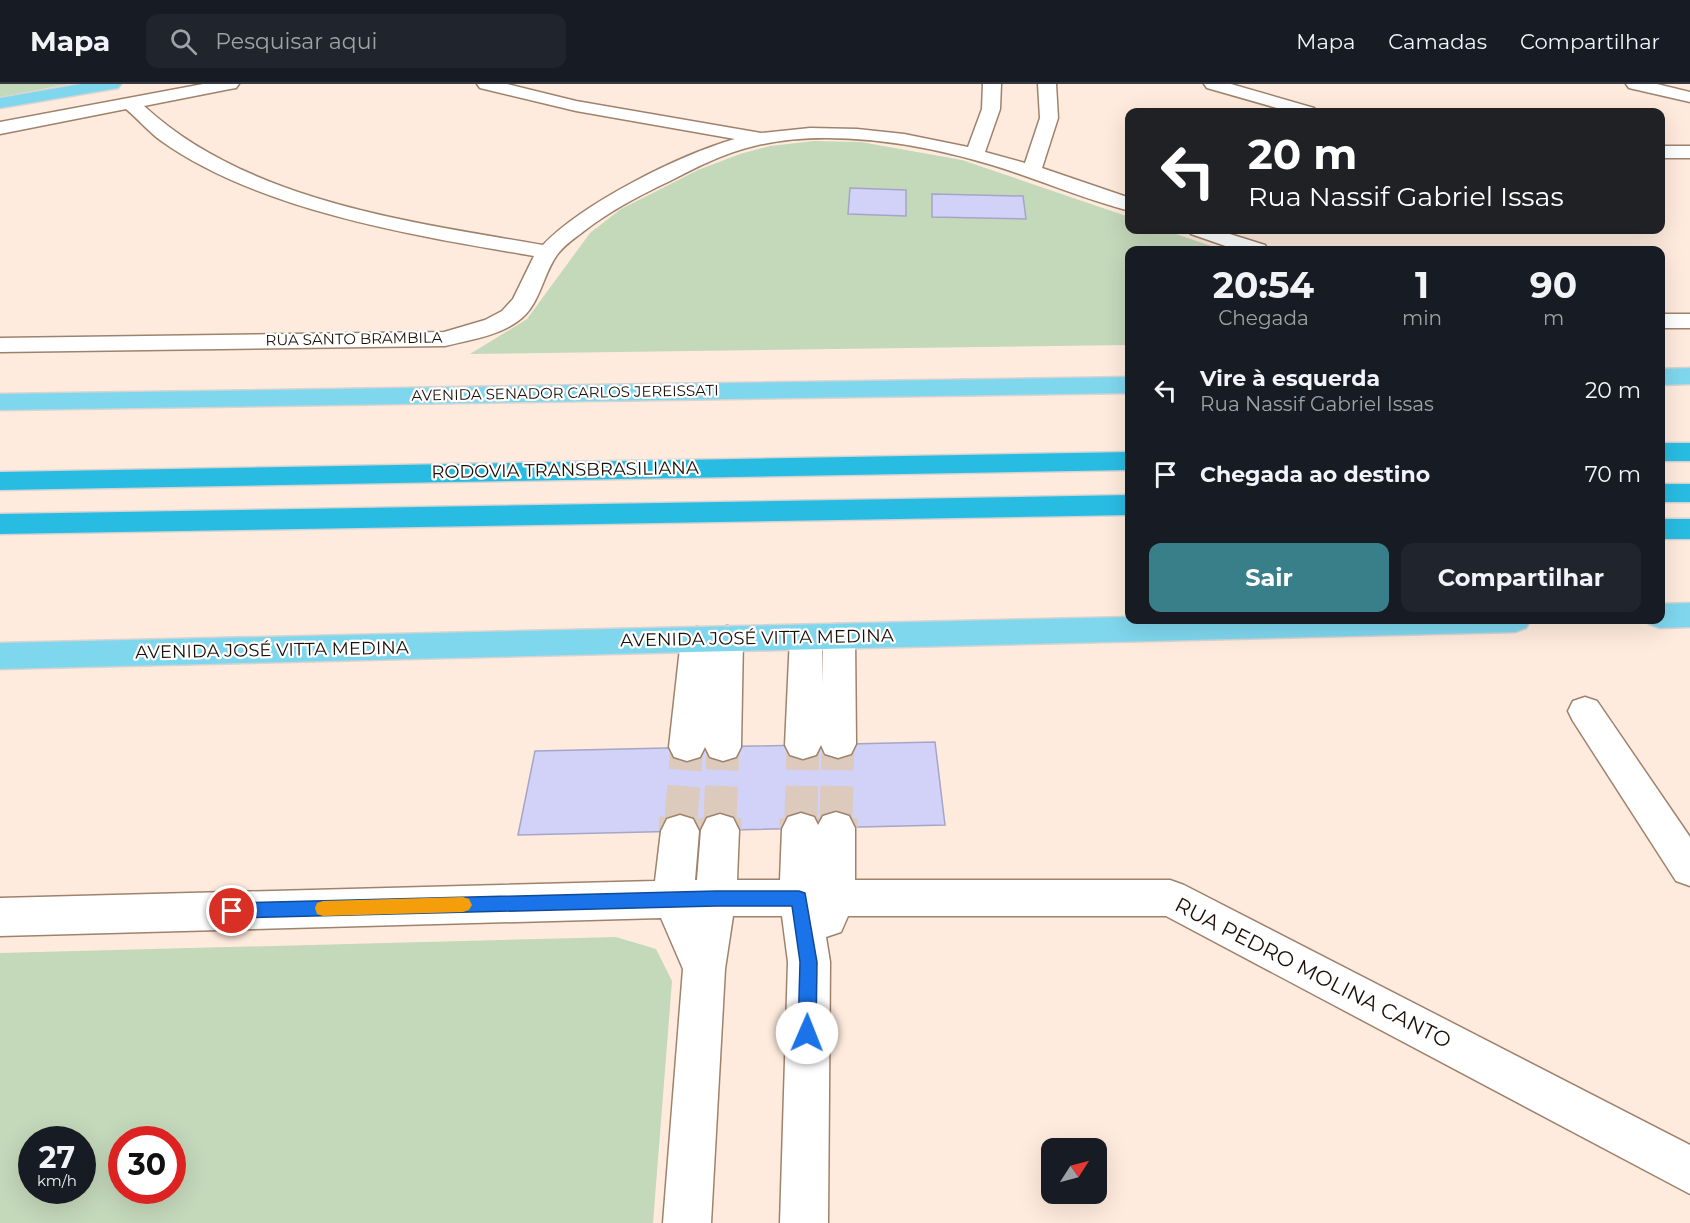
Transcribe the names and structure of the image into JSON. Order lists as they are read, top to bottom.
{
  "streets": {
    "highway": ["RODOVIA TRANSBRASILIANA"],
    "main road": ["AVENIDA SENADOR CARLOS JEREISSATI", "AVENIDA JOSÉ VITTA MEDINA"],
    "street": ["RUA SANTO BRAMBILA", "RUA PEDRO MOLINA CANTO"]
  },
  "north": "top right",
  "page": {
    "header": "Mapa",
    "search": "Pesquisar aqui",
    "nav": ["Mapa", "Camadas", "Compartilhar"],
    "turn": ["20 m", "Rua Nassif Gabriel Issas"],
    "eta": [
      "20:54",
      "Chegada",
      "1",
      "min",
      "90",
      "m"
    ],
    "list": [
      {
        "name": "Vire à esquerda",
        "note": "Rua Nassif Gabriel Issas",
        "value": "20 m"
      },
      {
        "name": "Chegada ao destino",
        "value": "70 m"
      }
    ],
    "buttons": ["Sair", "Compartilhar"],
    "speed": "27 km/h",
    "limit": "30"
  }
}
